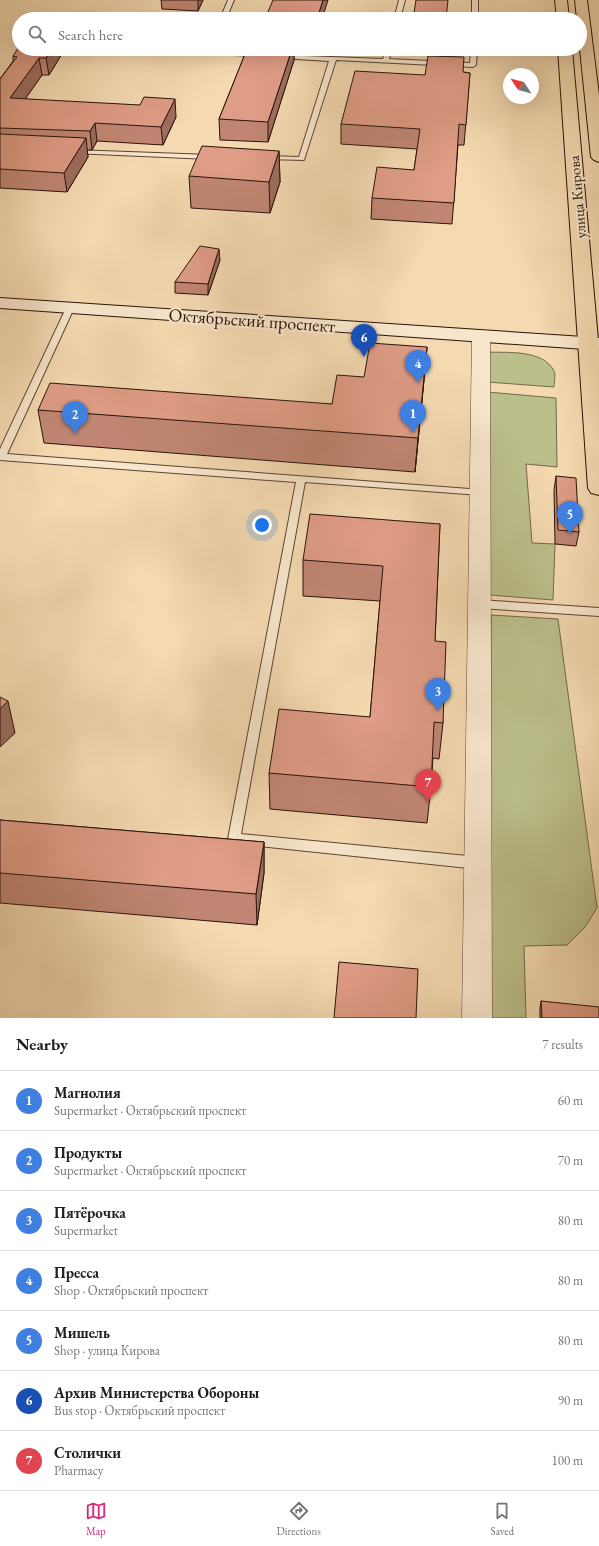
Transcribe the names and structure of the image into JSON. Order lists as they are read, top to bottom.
{
  "streets": {
    "main road": ["улица Кирова", "Октябрьский проспект"]
  },
  "crossings": [
    ["улица Кирова", "Октябрьский проспект"]
  ],
  "north": "top left",
  "page": {
    "search": "Search here",
    "pins": [
      "6",
      "4",
      "1",
      "2",
      "5",
      "3",
      "7"
    ],
    "heading": ["Nearby", "7 results"],
    "list": [
      {
        "mark": "1",
        "name": "Магнолия",
        "note": "Supermarket · Октябрьский проспект",
        "value": "60 m"
      },
      {
        "mark": "2",
        "name": "Продукты",
        "note": "Supermarket · Октябрьский проспект",
        "value": "70 m"
      },
      {
        "mark": "3",
        "name": "Пятёрочка",
        "note": "Supermarket",
        "value": "80 m"
      },
      {
        "mark": "4",
        "name": "Пресса",
        "note": "Shop · Октябрьский проспект",
        "value": "80 m"
      },
      {
        "mark": "5",
        "name": "Мишель",
        "note": "Shop · улица Кирова",
        "value": "80 m"
      },
      {
        "mark": "6",
        "name": "Архив Министерства Обороны",
        "note": "Bus stop · Октябрьский проспект",
        "value": "90 m"
      },
      {
        "mark": "7",
        "name": "Столички",
        "note": "Pharmacy",
        "value": "100 m"
      }
    ],
    "nav": ["Map", "Directions", "Saved"]
  }
}
